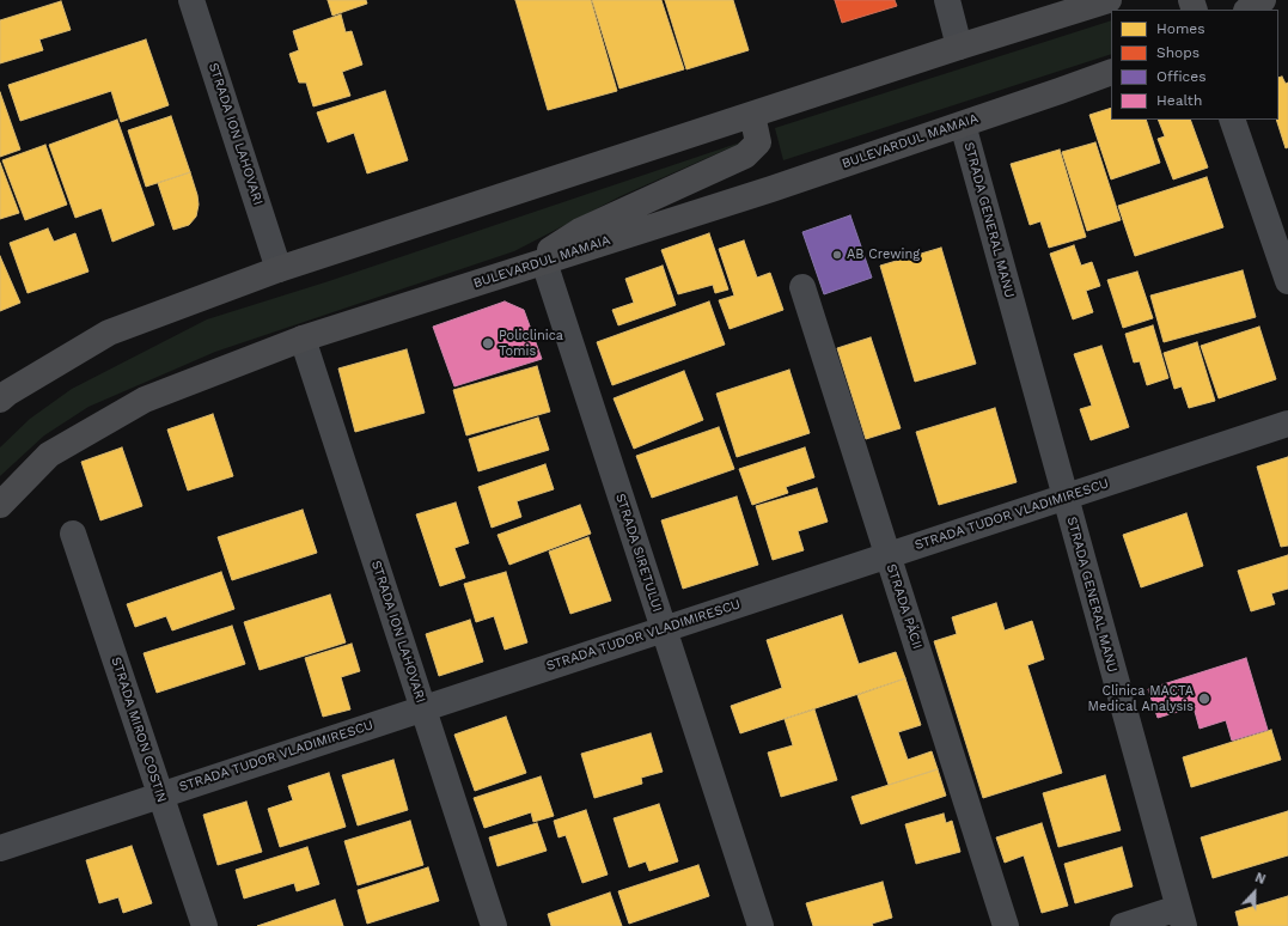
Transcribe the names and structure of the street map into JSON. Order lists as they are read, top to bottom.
{
  "streets": {
    "main road": ["BULEVARDUL MAMAIA"],
    "street": [
      "STRADA ION LAHOVARI",
      "STRADA GENERAL MANU",
      "STRADA TUDOR VLADIMIRESCU",
      "STRADA SIRETULUI",
      "STRADA PĂCII",
      "STRADA MIRON COSTIN"
    ]
  },
  "crossings": [
    ["STRADA ION LAHOVARI", "BULEVARDUL MAMAIA"],
    ["STRADA ION LAHOVARI", "STRADA TUDOR VLADIMIRESCU"],
    ["BULEVARDUL MAMAIA", "STRADA GENERAL MANU"],
    ["BULEVARDUL MAMAIA", "STRADA SIRETULUI"],
    ["STRADA GENERAL MANU", "STRADA TUDOR VLADIMIRESCU"],
    ["STRADA TUDOR VLADIMIRESCU", "STRADA SIRETULUI"],
    ["STRADA TUDOR VLADIMIRESCU", "STRADA PĂCII"],
    ["STRADA TUDOR VLADIMIRESCU", "STRADA MIRON COSTIN"]
  ],
  "places": ["AB Crewing", "Policlinica Tomis", "Clinica MACTA Medical Analysis"],
  "legend": [
    "Homes",
    "Shops",
    "Offices",
    "Health"
  ],
  "north": "top"
}
